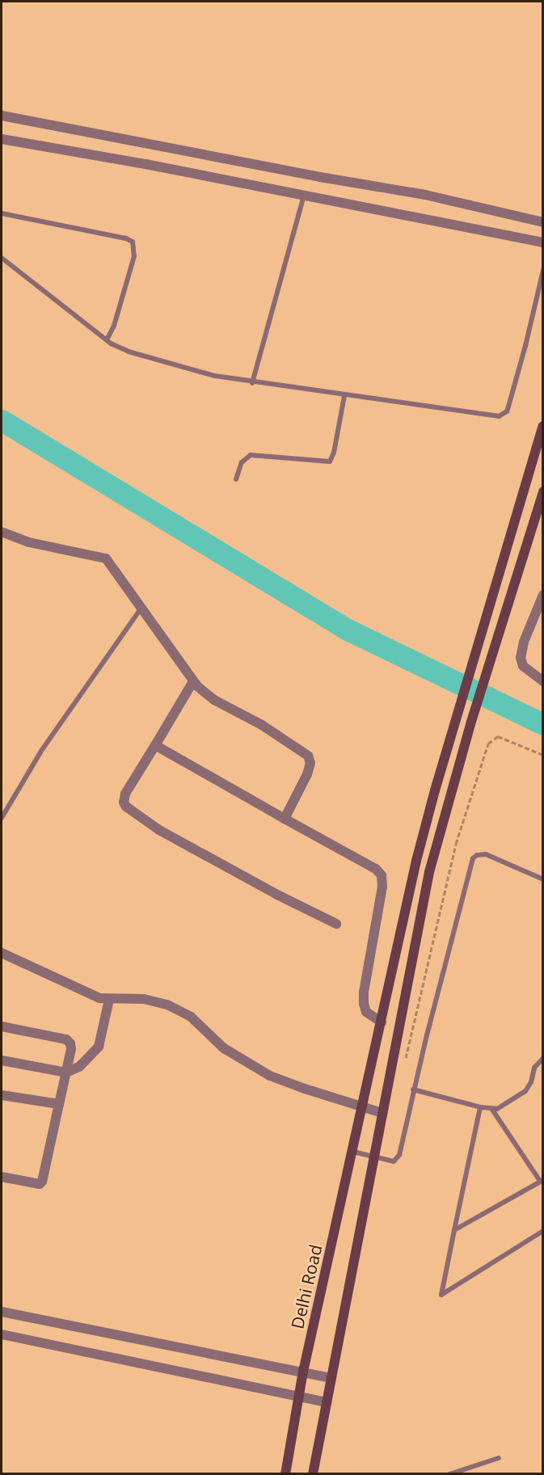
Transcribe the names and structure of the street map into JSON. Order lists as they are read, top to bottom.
{
  "streets": {
    "main road": ["Delhi Road"]
  }
}
